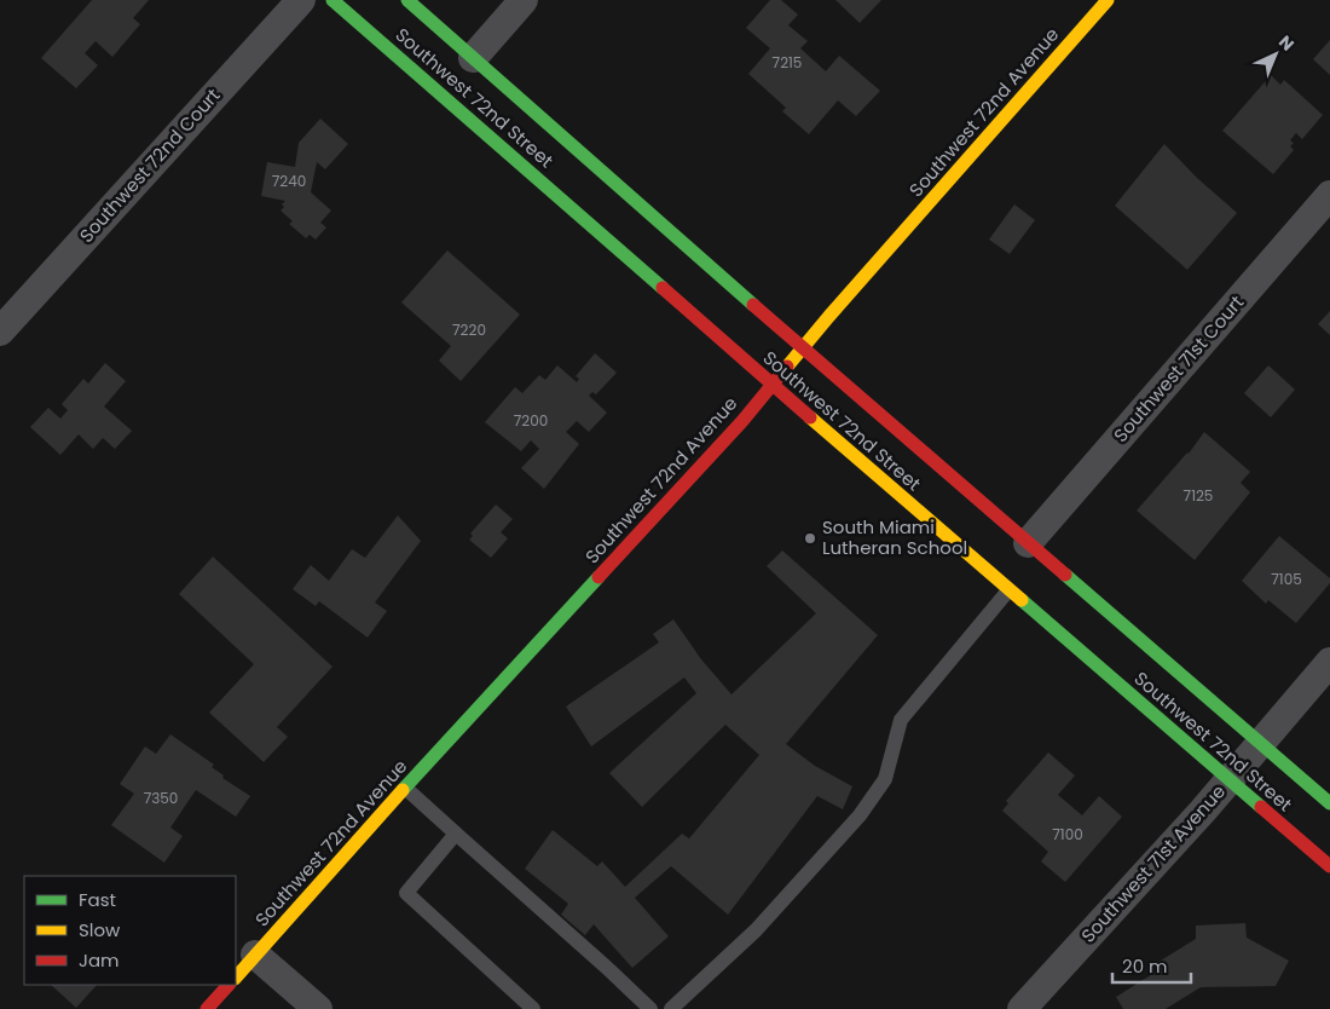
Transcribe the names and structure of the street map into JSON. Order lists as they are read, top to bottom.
{
  "streets": {
    "main road": ["Southwest 72nd Street", "Southwest 72nd Avenue"],
    "street": ["Southwest 72nd Court", "Southwest 71st Court", "Southwest 71st Avenue"]
  },
  "crossings": [
    ["Southwest 72nd Street", "Southwest 72nd Avenue"],
    ["Southwest 72nd Street", "Southwest 71st Court"],
    ["Southwest 72nd Street", "Southwest 71st Avenue"]
  ],
  "places": ["South Miami Lutheran School"],
  "house_numbers": [
    "7215",
    "7240",
    "7220",
    "7200",
    "7125",
    "7105",
    "7350",
    "7100"
  ],
  "legend": ["Fast", "Slow", "Jam"],
  "scale_bar": "20 m",
  "north": "top right"
}
